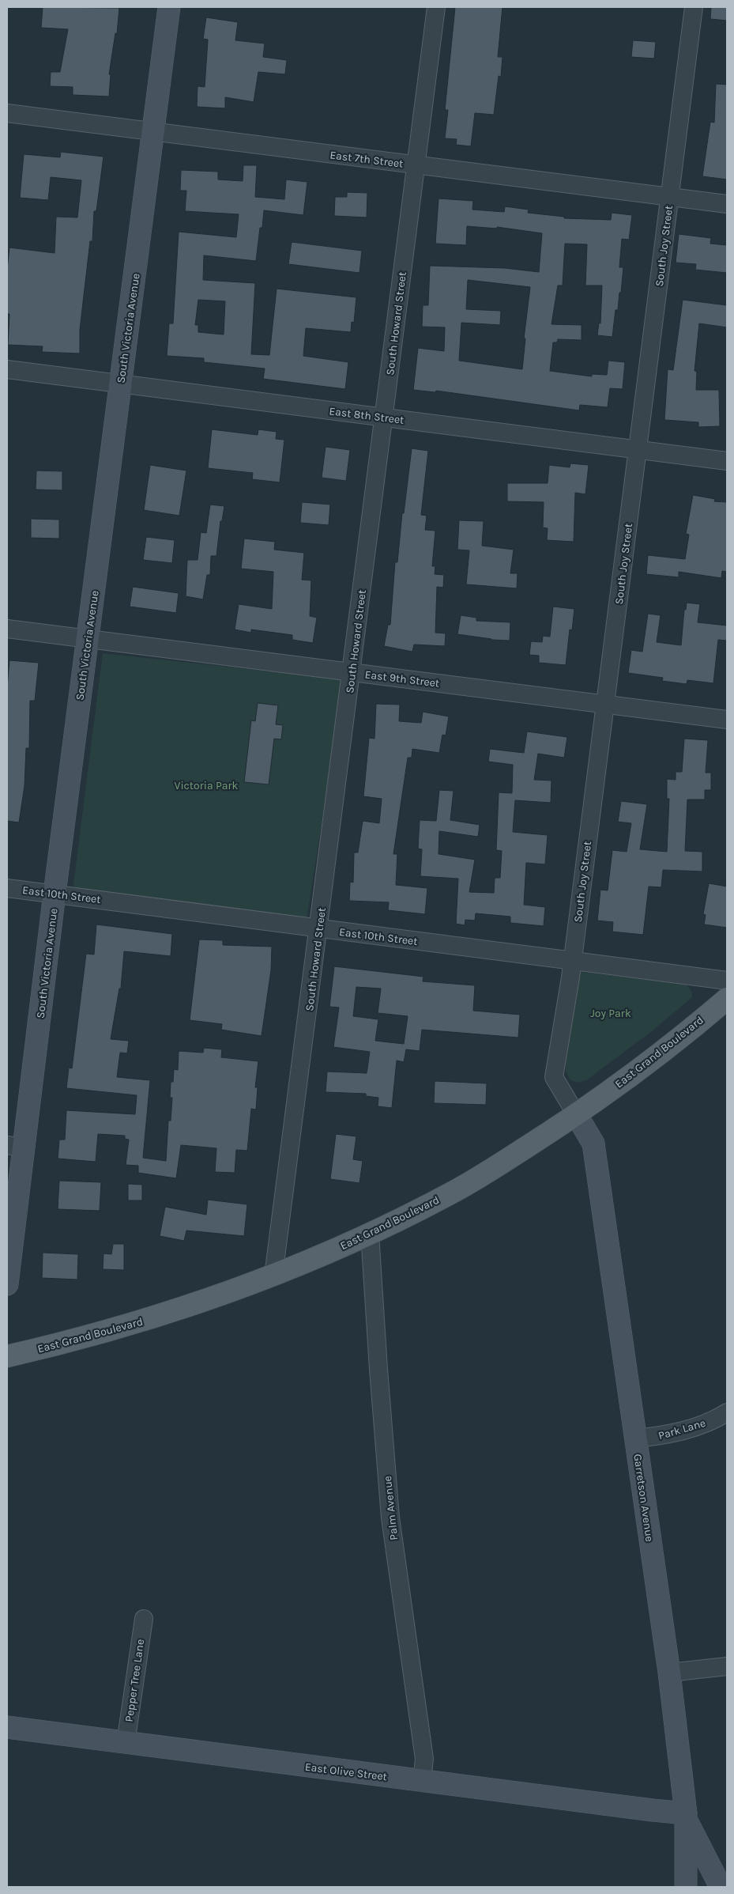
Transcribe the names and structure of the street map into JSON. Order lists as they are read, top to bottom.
{
  "streets": {
    "main road": ["East Grand Boulevard"],
    "street": [
      "East 7th Street",
      "South Joy Street",
      "South Howard Street",
      "South Victoria Avenue",
      "East 8th Street",
      "East 9th Street",
      "East 10th Street",
      "Park Lane",
      "Garretson Avenue",
      "Palm Avenue",
      "Pepper Tree Lane",
      "East Olive Street"
    ]
  },
  "crossings": [
    ["East 7th Street", "South Joy Street"],
    ["East 7th Street", "South Howard Street"],
    ["East 7th Street", "South Victoria Avenue"],
    ["South Joy Street", "East 8th Street"],
    ["South Joy Street", "East 9th Street"],
    ["South Joy Street", "East 10th Street"],
    ["South Joy Street", "East Grand Boulevard"],
    ["South Joy Street", "Garretson Avenue"],
    ["South Howard Street", "East 8th Street"],
    ["South Howard Street", "East 9th Street"],
    ["South Howard Street", "East 10th Street"],
    ["South Howard Street", "East Grand Boulevard"],
    ["South Victoria Avenue", "East 8th Street"],
    ["South Victoria Avenue", "East 9th Street"],
    ["South Victoria Avenue", "East 10th Street"],
    ["East Grand Boulevard", "Garretson Avenue"],
    ["East Grand Boulevard", "Palm Avenue"],
    ["Park Lane", "Garretson Avenue"],
    ["Garretson Avenue", "East Olive Street"],
    ["Palm Avenue", "East Olive Street"],
    ["Pepper Tree Lane", "East Olive Street"]
  ],
  "parks": ["Victoria Park", "Joy Park"]
}
